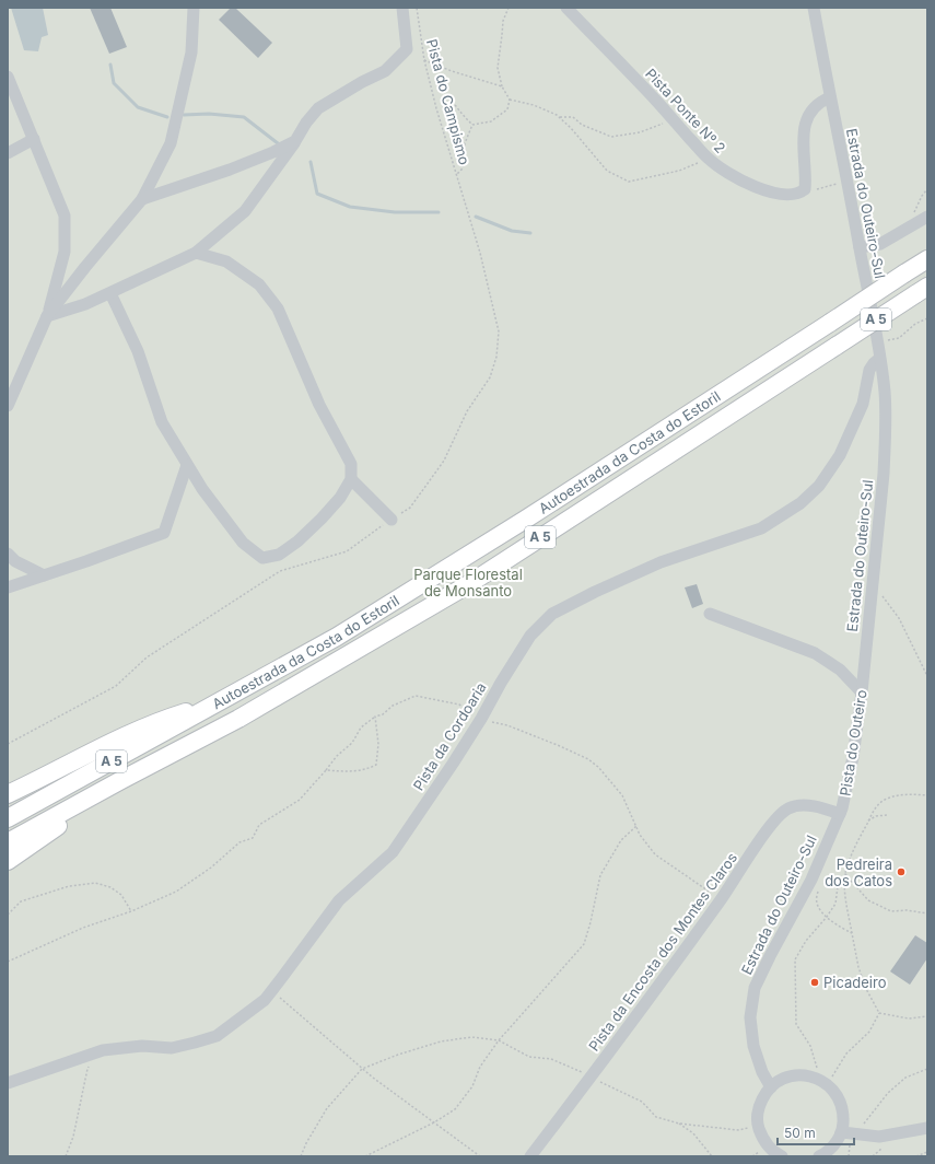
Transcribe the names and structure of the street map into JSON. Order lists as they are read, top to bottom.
{
  "streets": {
    "highway": ["A 5", "Autoestrada da Costa do Estoril"],
    "street": [
      "Pista Ponte Nº 2",
      "Estrada do Outeiro-Sul",
      "Pista da Cordoaria",
      "Pista da Encosta dos Montes Claros"
    ],
    "path": ["Pista do Campismo"]
  },
  "crossings": [
    ["Estrada do Outeiro-Sul", "Pista da Cordoaria"],
    ["Estrada do Outeiro-Sul", "Pista da Encosta dos Montes Claros"]
  ],
  "parks": ["Parque Florestal de Monsanto"],
  "places": ["Pedreira dos Catos", "Picadeiro"],
  "scale_bar": "50 m"
}
